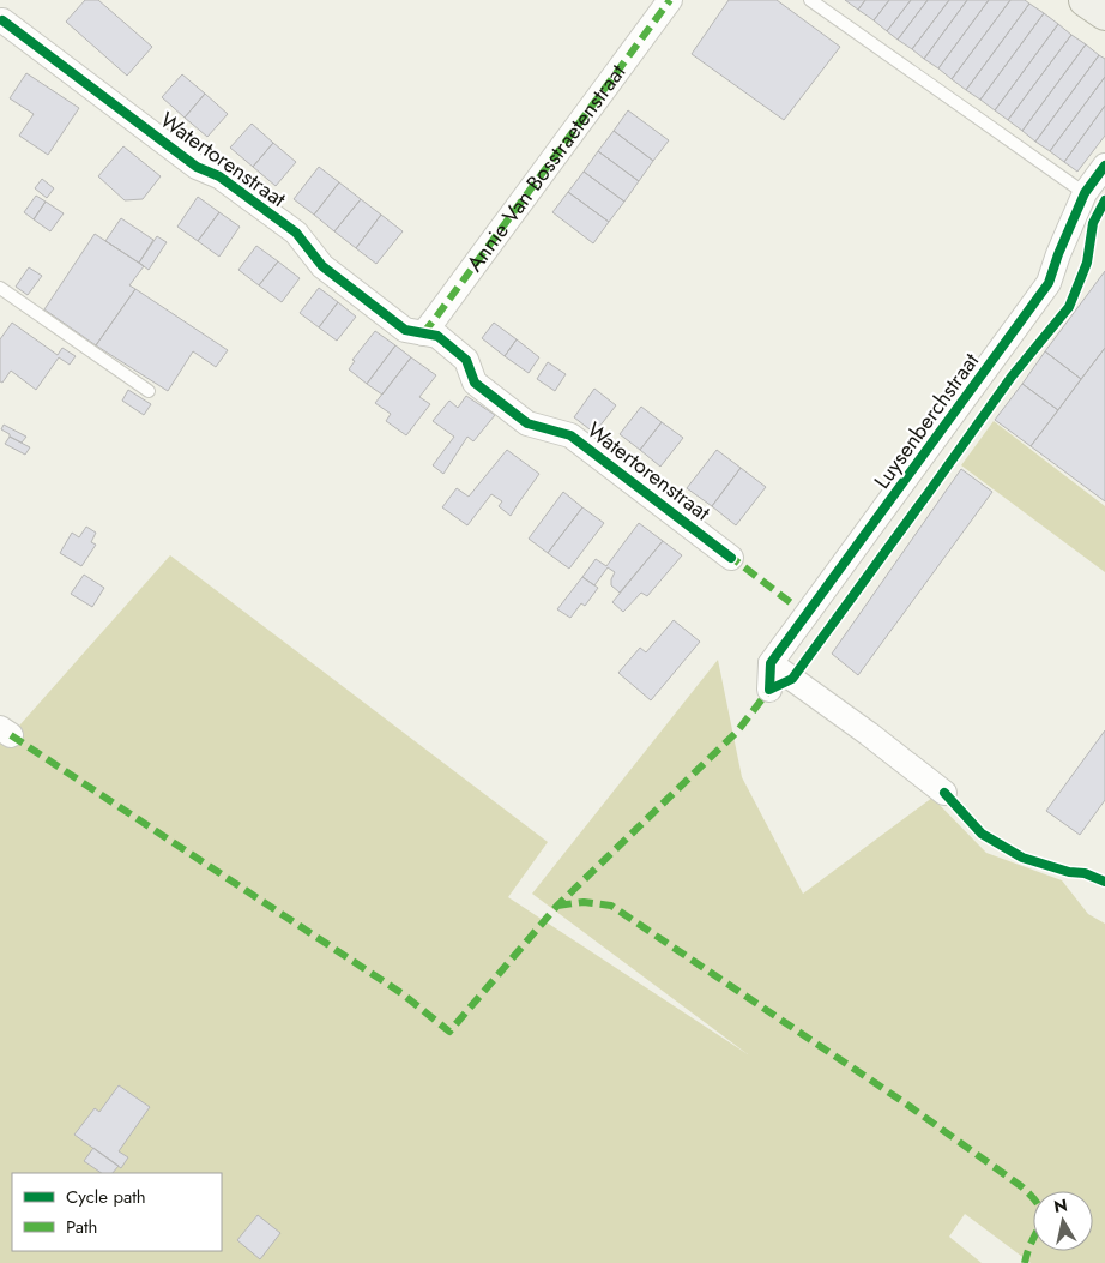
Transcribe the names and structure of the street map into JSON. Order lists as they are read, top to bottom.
{
  "streets": {
    "street": ["Watertorenstraat", "Annie Van Bosstraetenstraat", "Luysenberchstraat"]
  },
  "crossings": [
    ["Watertorenstraat", "Annie Van Bosstraetenstraat"]
  ],
  "legend": ["Cycle path", "Path"],
  "north": "top"
}
